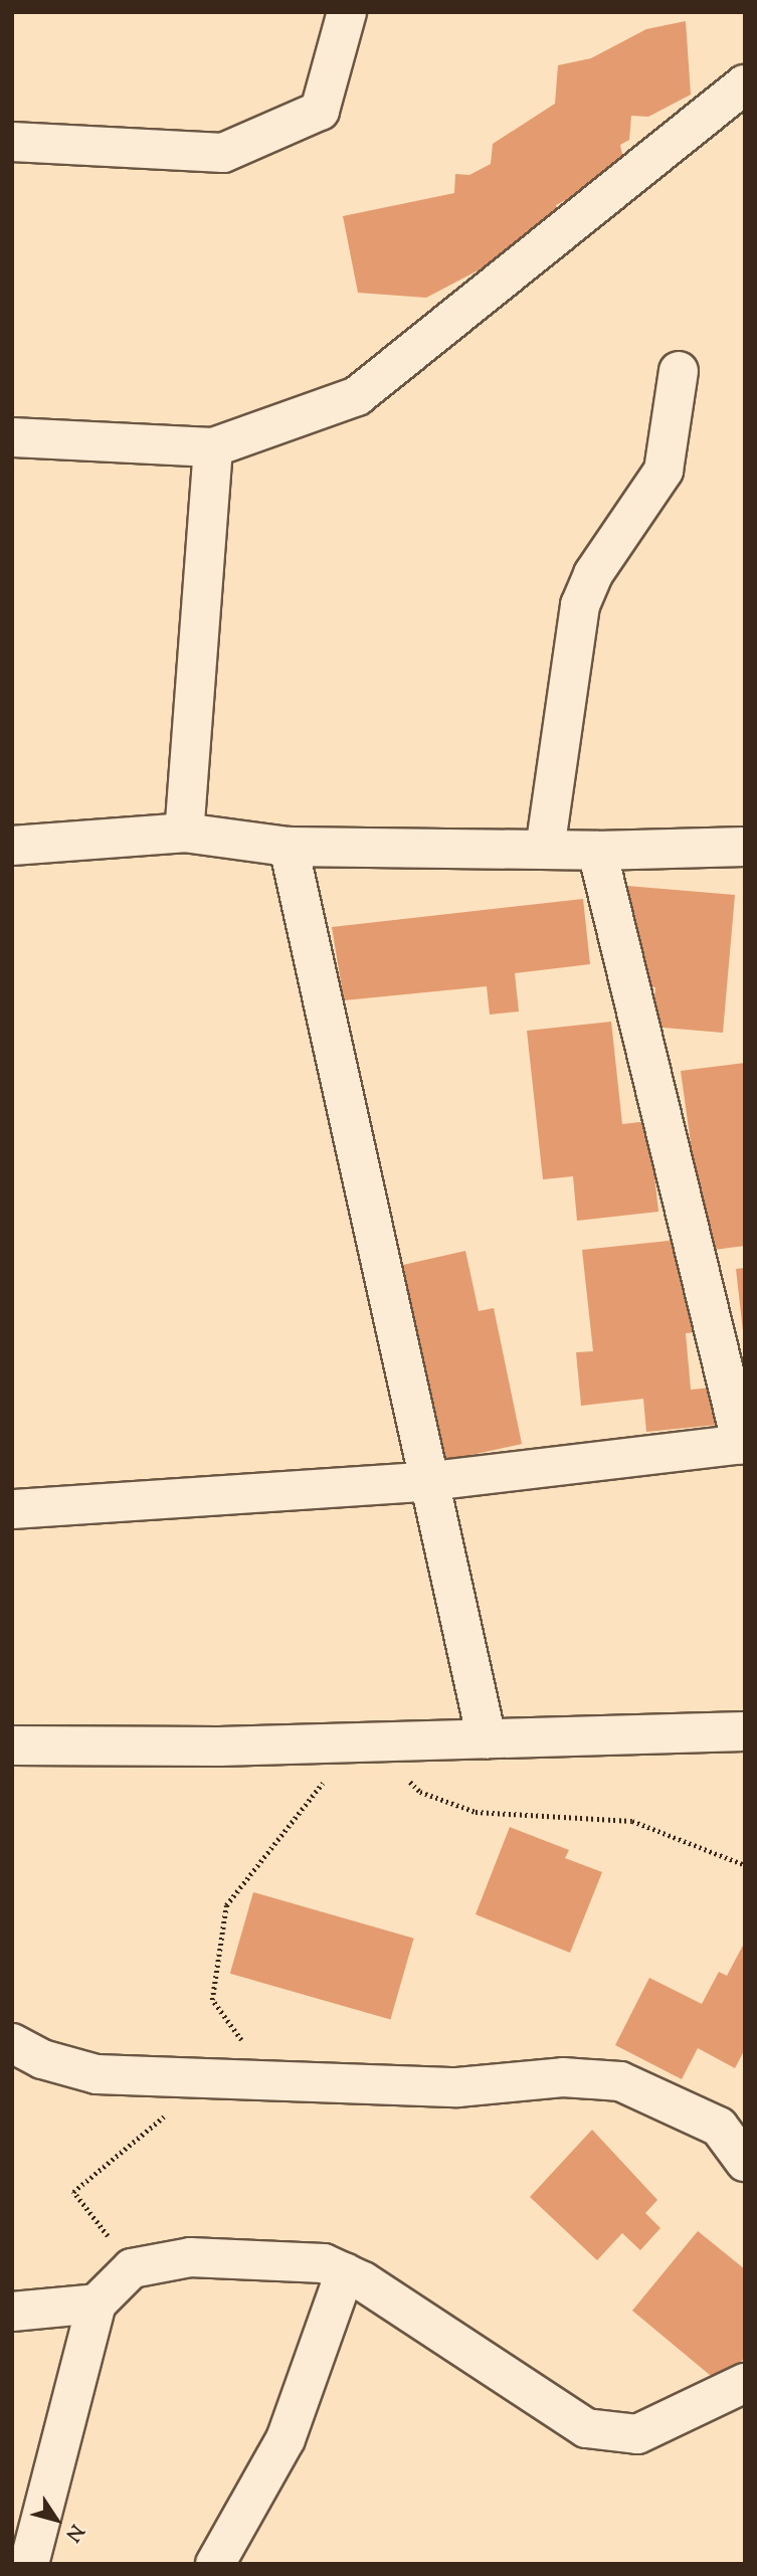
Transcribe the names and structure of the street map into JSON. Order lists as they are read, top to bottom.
{
  "north": "bottom right"
}
